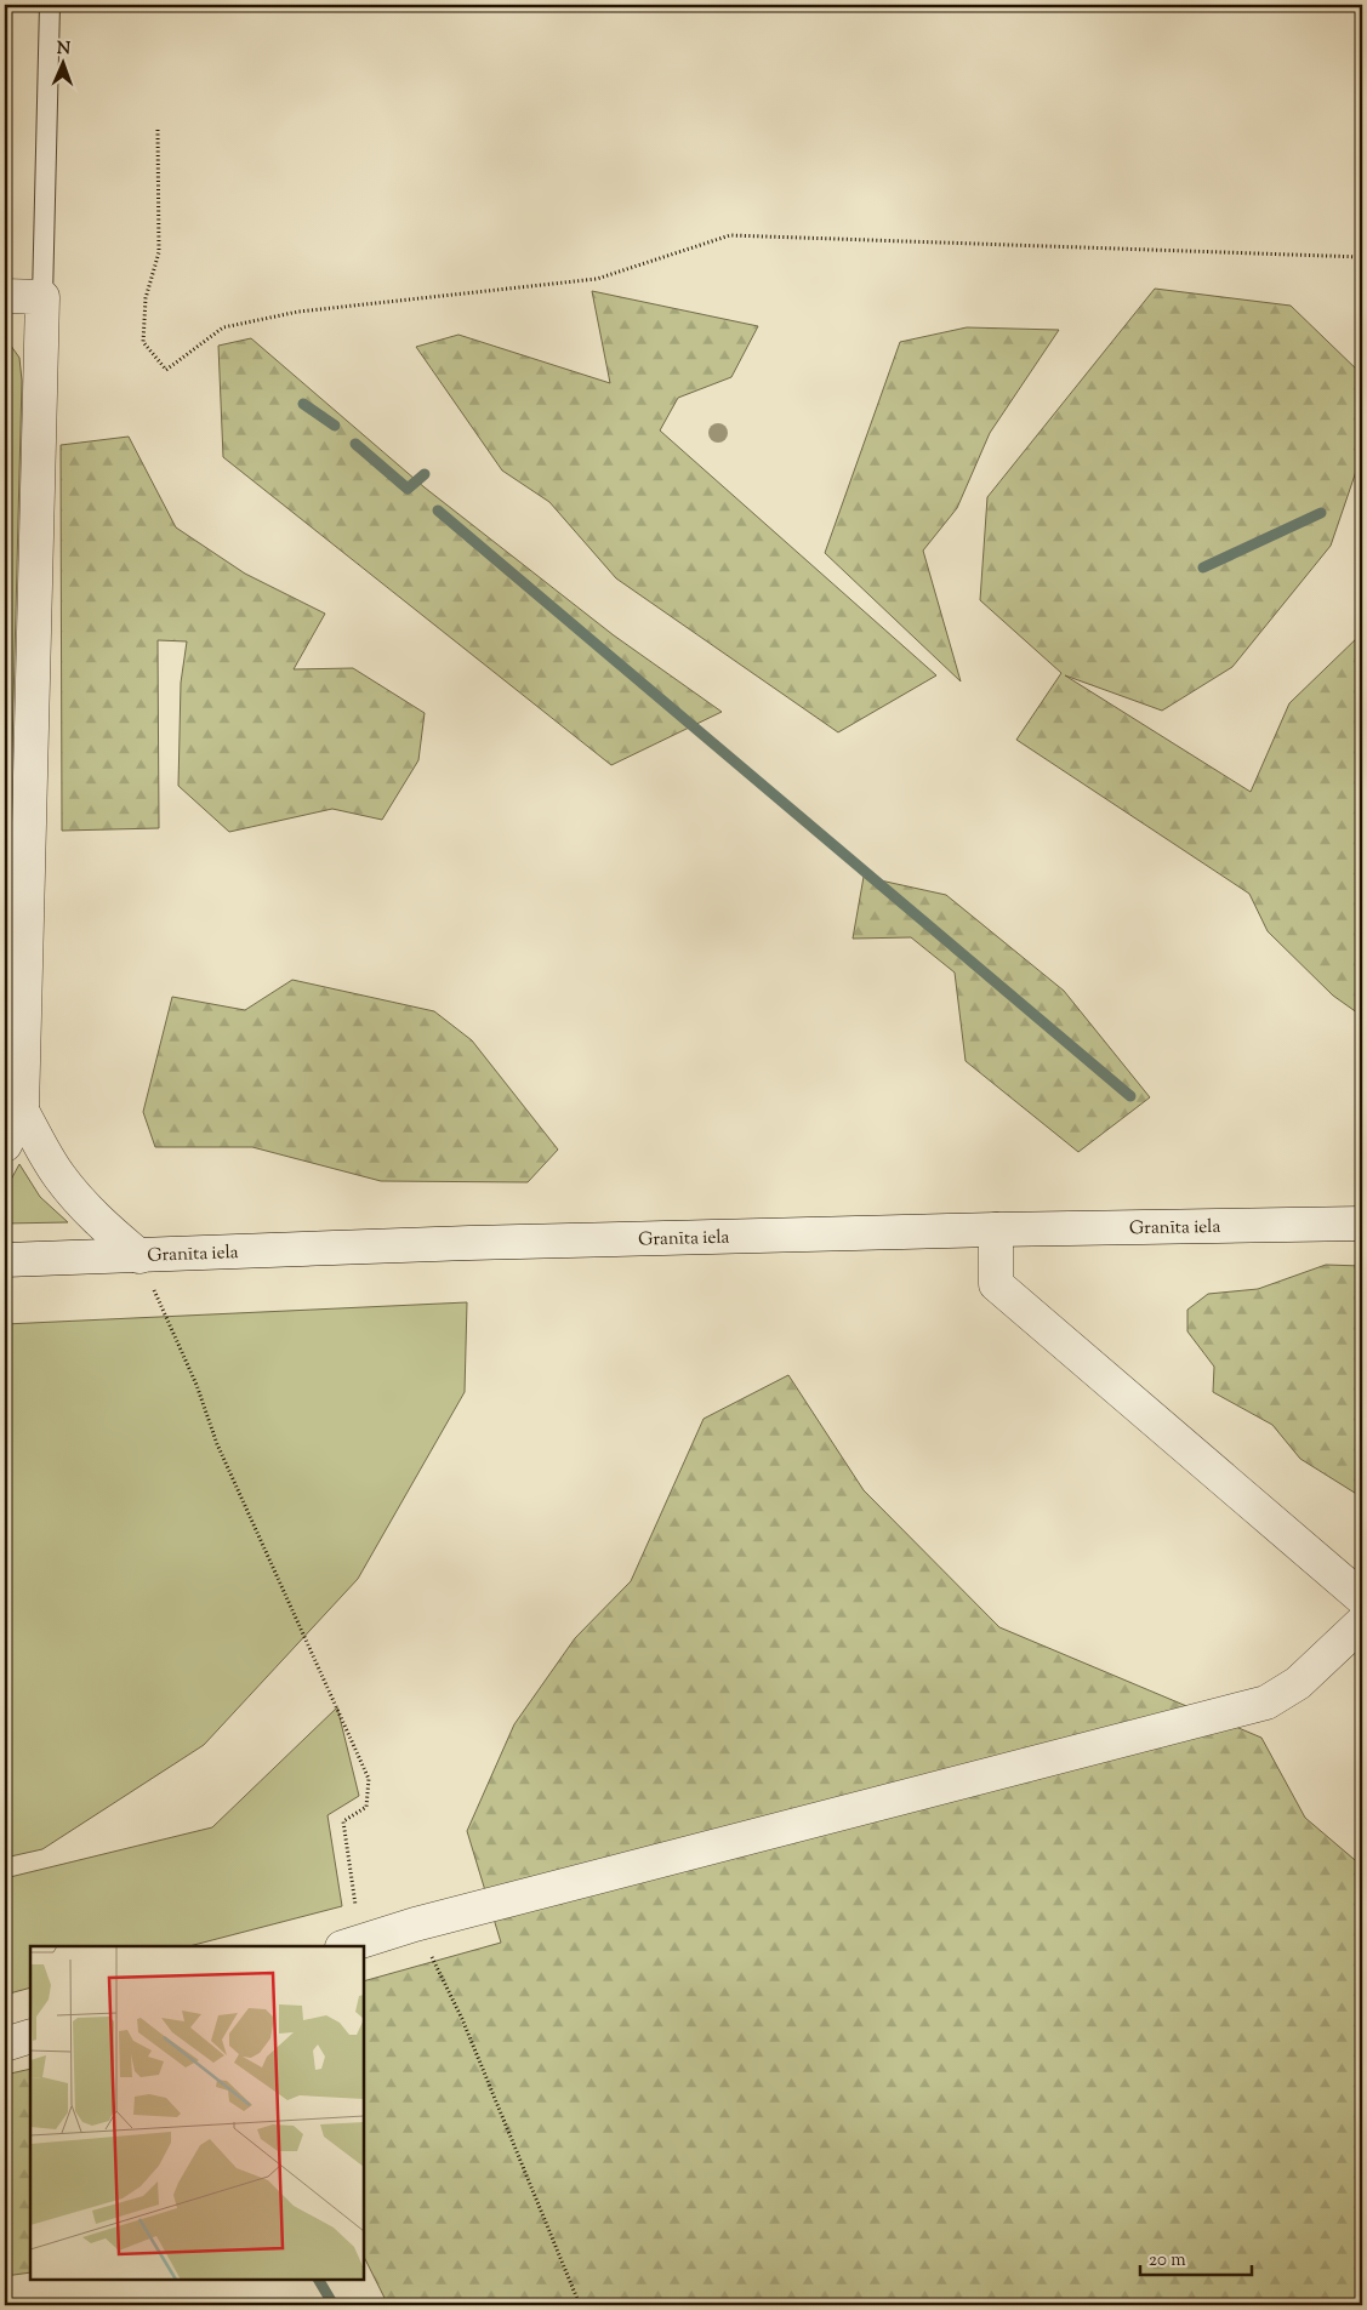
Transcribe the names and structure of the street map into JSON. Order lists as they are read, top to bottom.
{
  "streets": {
    "street": ["Granīta iela"]
  },
  "scale_bar": "20 m",
  "north": "top"
}
